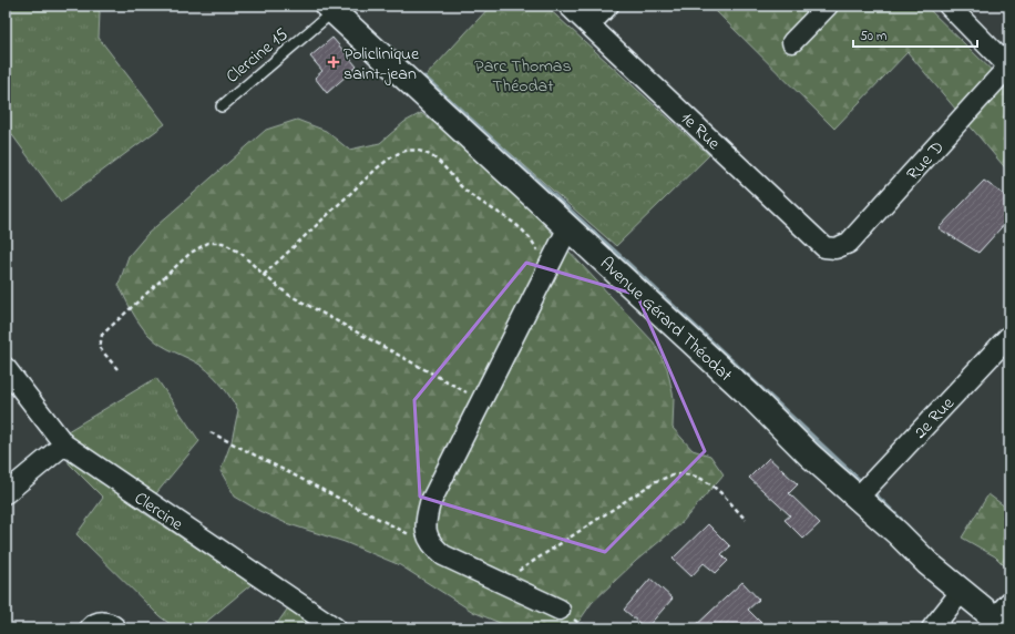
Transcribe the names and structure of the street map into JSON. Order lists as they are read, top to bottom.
{
  "streets": {
    "street": [
      "1e Rue",
      "Rue D",
      "Avenue Gérard Théodat",
      "2e Rue",
      "Clercine"
    ],
    "lane": ["Clercine 15"]
  },
  "crossings": [
    ["Clercine 15", "Avenue Gérard Théodat"],
    ["1e Rue", "Rue D"],
    ["Avenue Gérard Théodat", "2e Rue"]
  ],
  "parks": ["Parc Thomas Théodat"],
  "places": {
    "health": ["Policlinique saint-jean"]
  },
  "scale_bar": "50 m"
}
